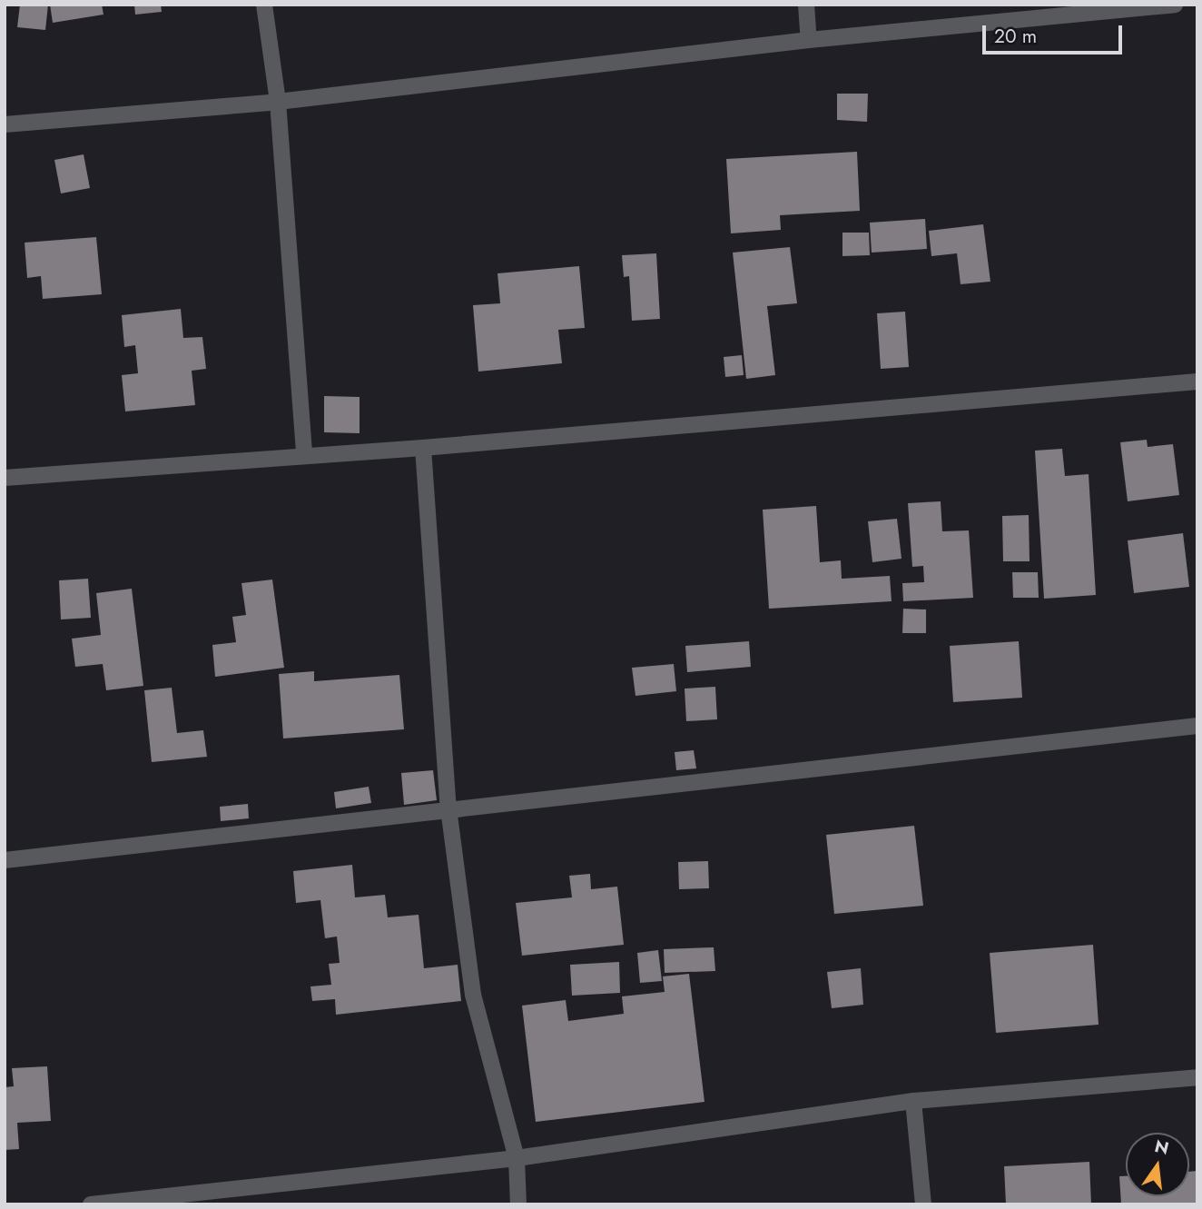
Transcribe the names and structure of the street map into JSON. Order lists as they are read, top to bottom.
{
  "scale_bar": "20 m",
  "north": "top"
}
